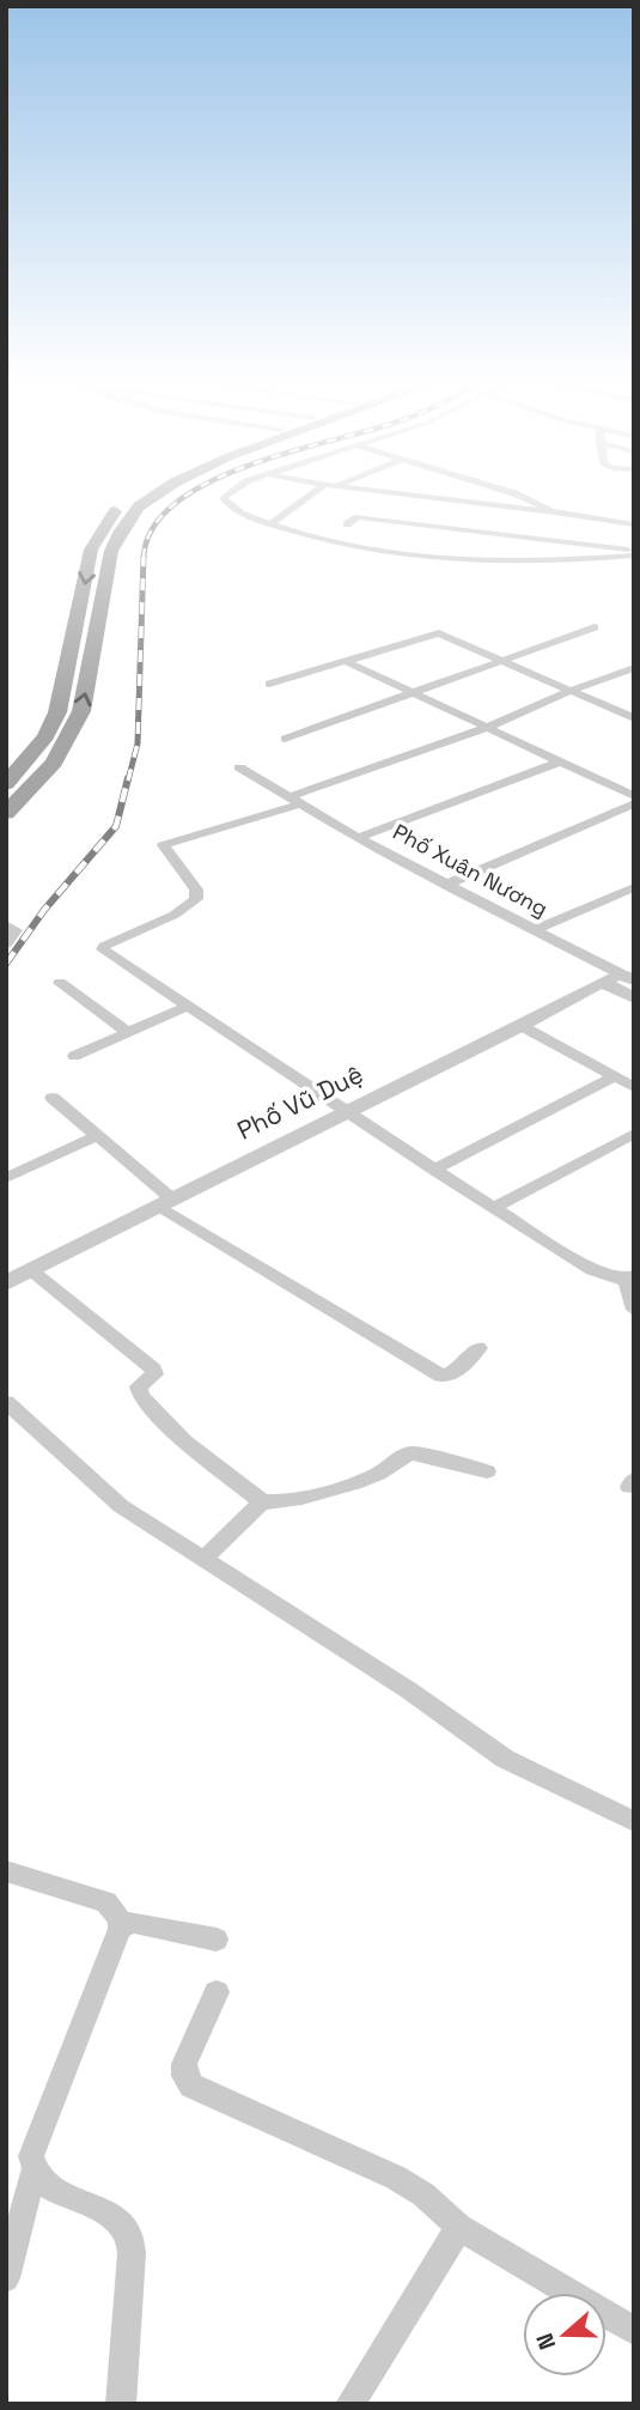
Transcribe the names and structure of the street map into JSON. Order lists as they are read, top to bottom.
{
  "streets": {
    "street": ["Phố Xuân Nương", "Phố Vũ Duệ"]
  },
  "crossings": [
    ["Phố Xuân Nương", "Phố Vũ Duệ"]
  ],
  "north": "left"
}
